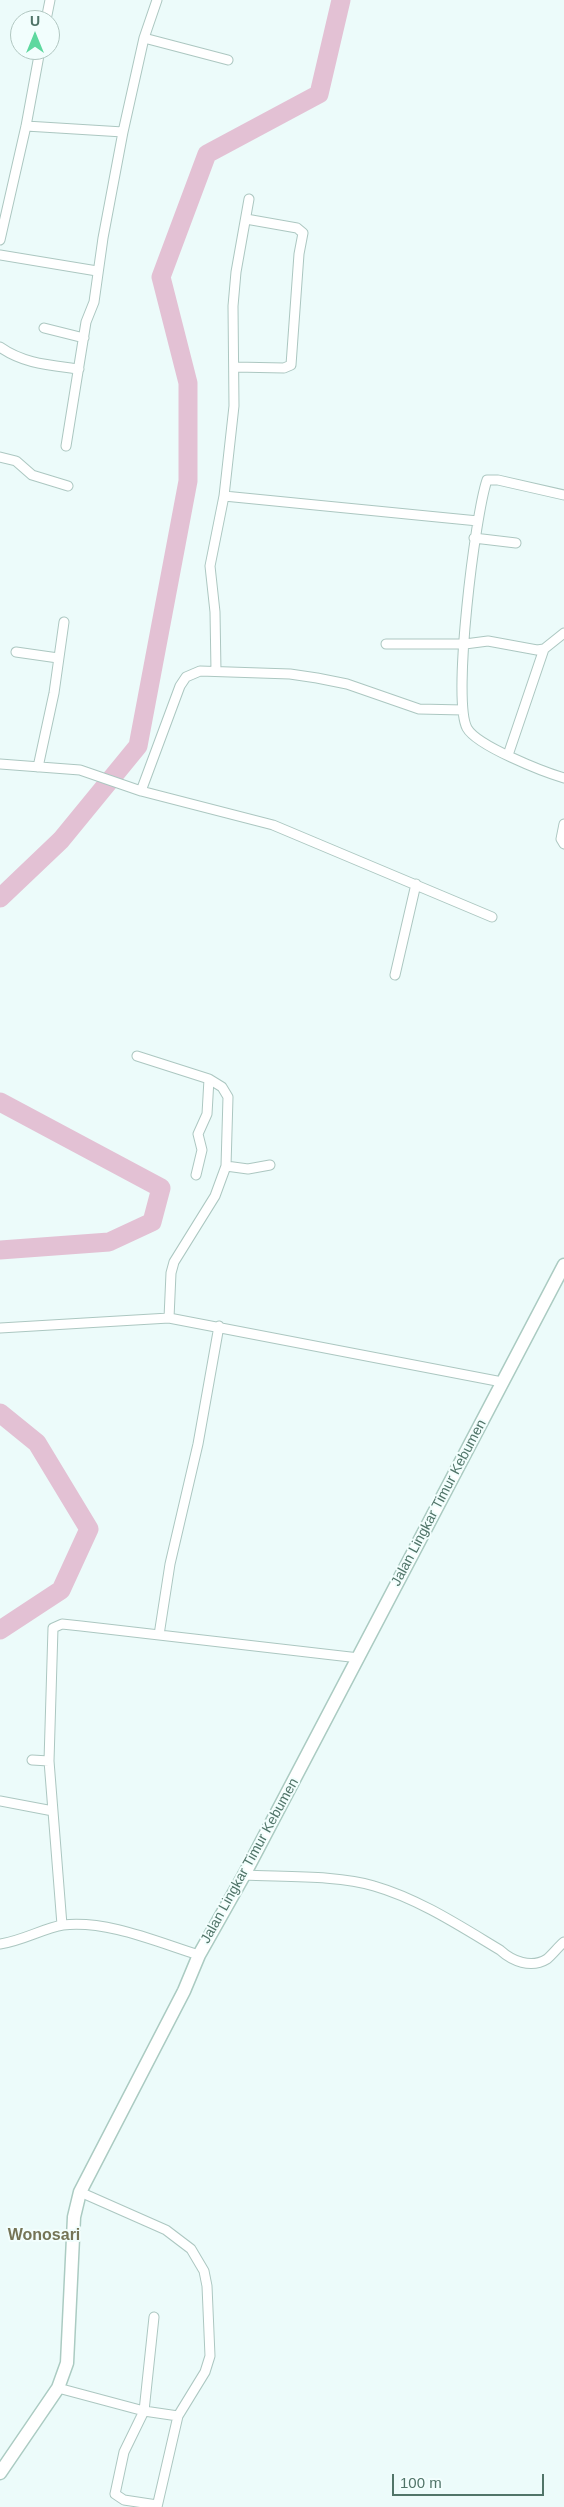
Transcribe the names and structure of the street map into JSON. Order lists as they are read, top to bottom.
{
  "streets": {
    "main road": ["Jalan Lingkar Timur Kebumen"]
  },
  "districts": ["Wonosari"],
  "scale_bar": "100 m",
  "north": "top"
}
